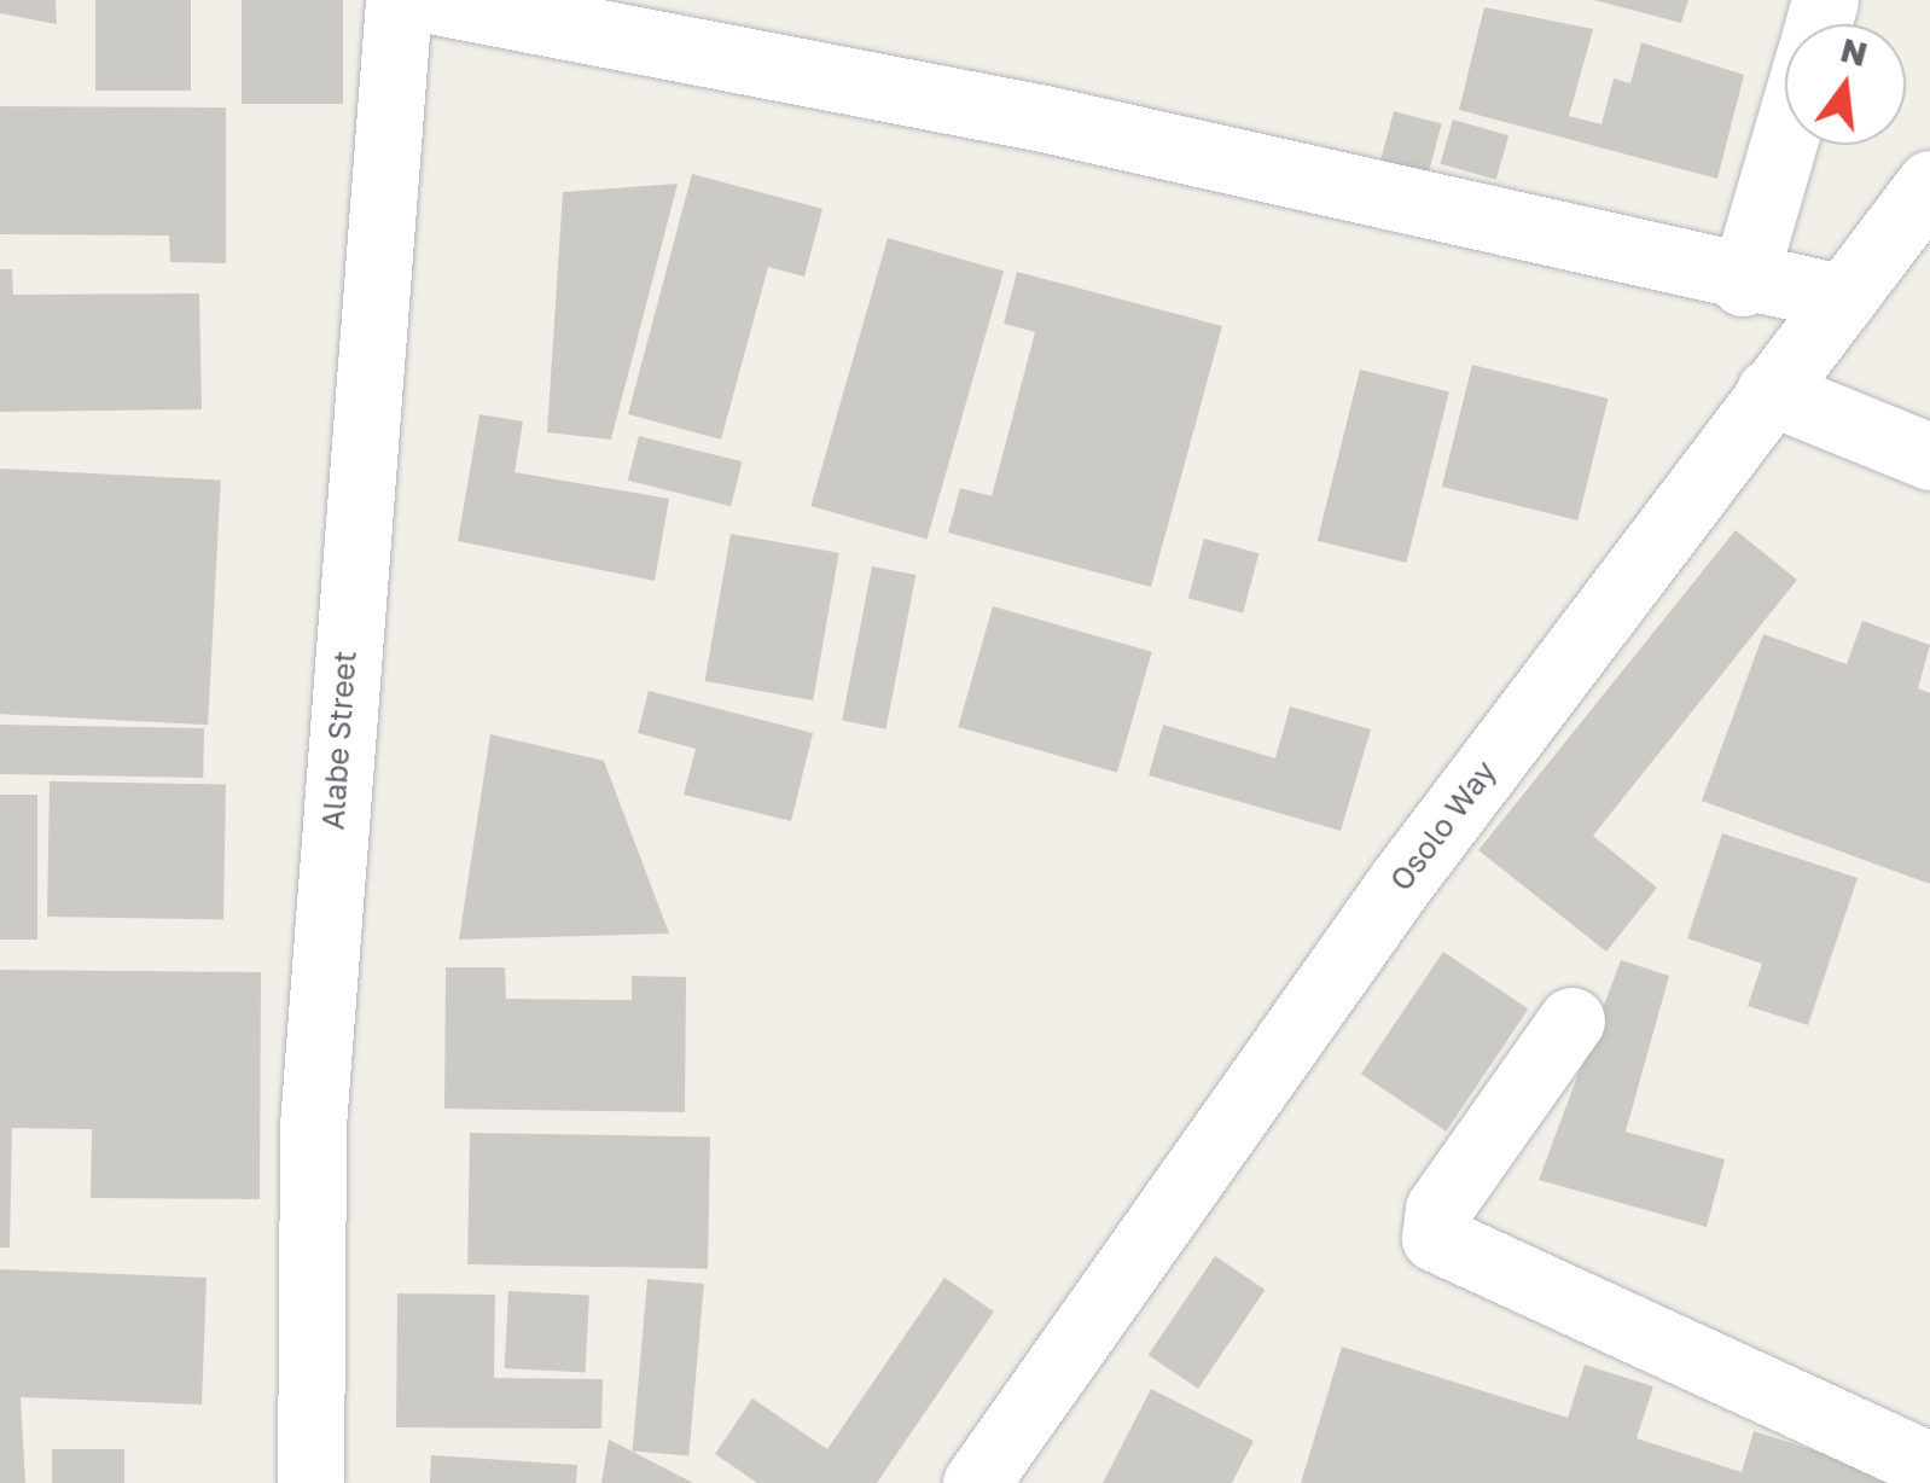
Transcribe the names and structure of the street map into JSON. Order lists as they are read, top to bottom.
{
  "streets": {
    "street": ["Alabe Street", "Osolo Way"]
  },
  "north": "top"
}
